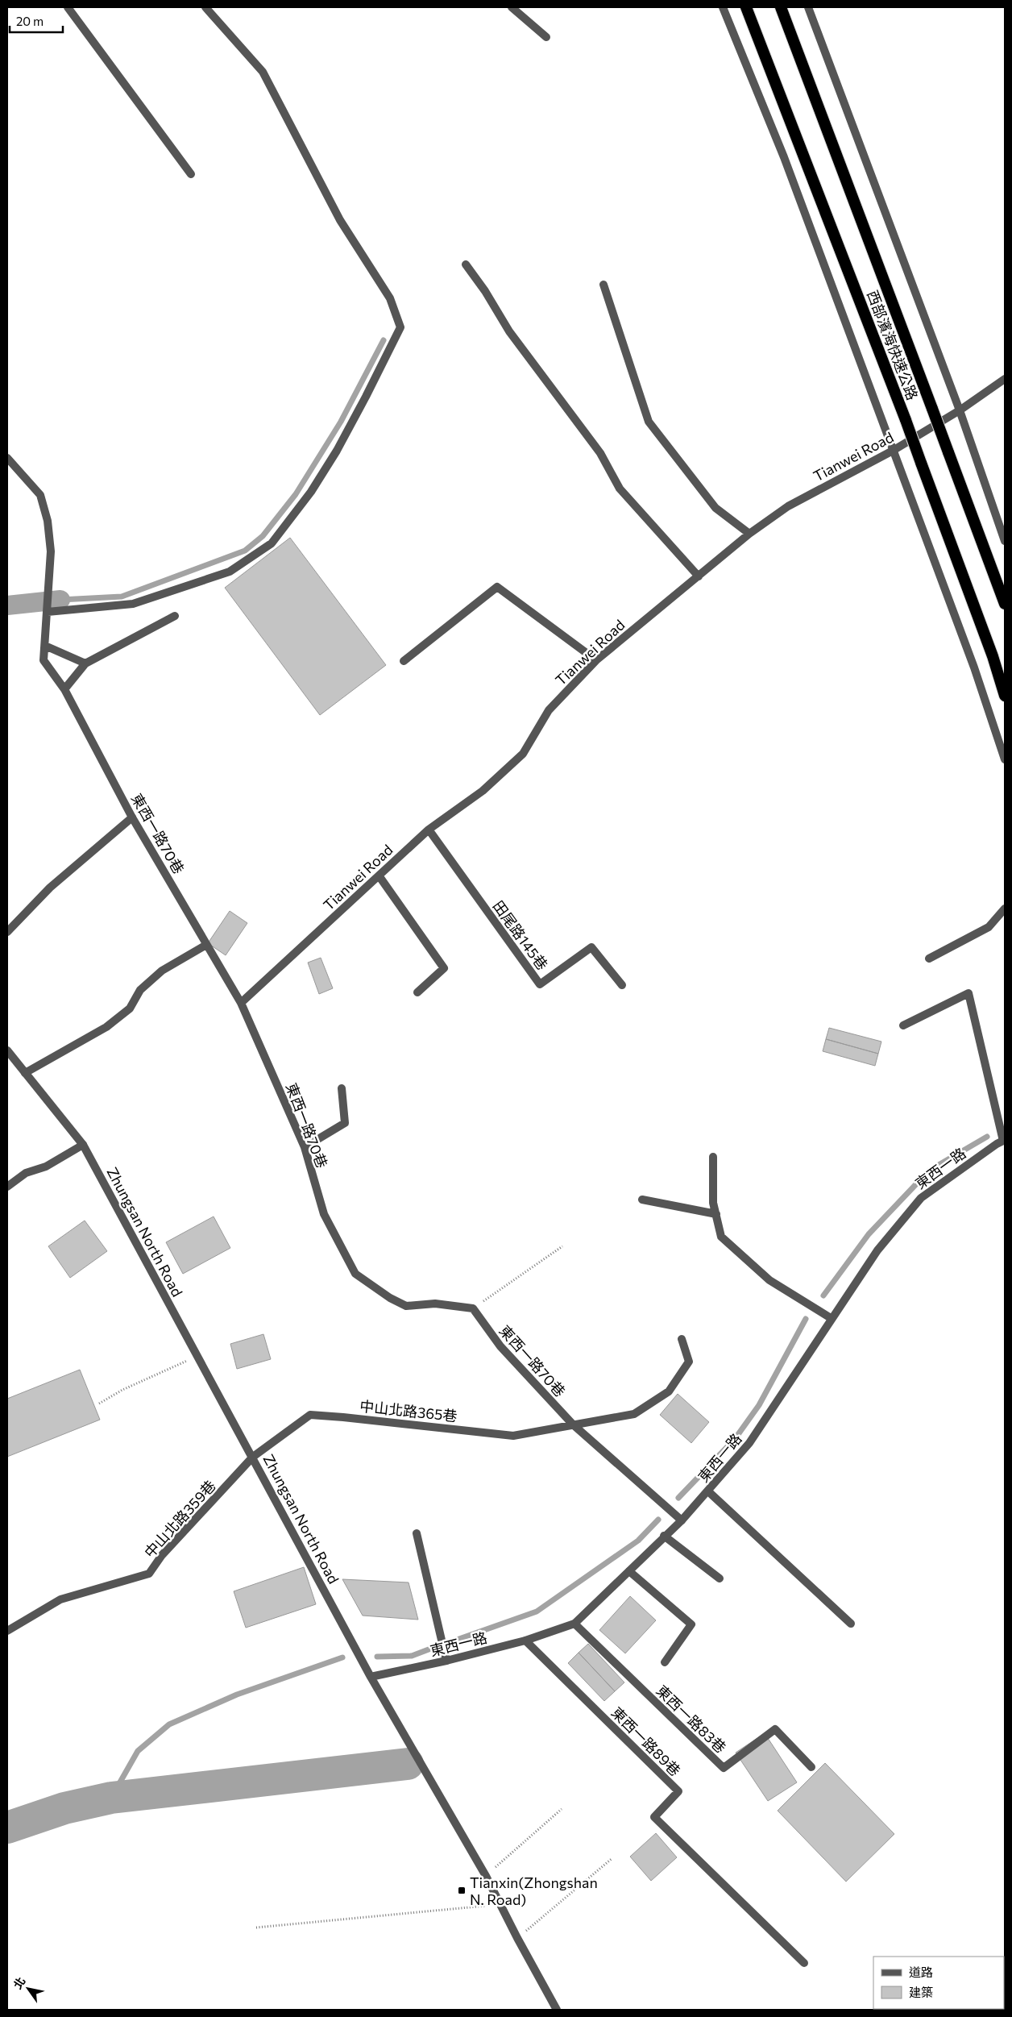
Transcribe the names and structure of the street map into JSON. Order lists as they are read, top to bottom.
{
  "streets": {
    "highway": ["西部濱海快速公路"],
    "street": [
      "Tianwei Road",
      "東西一路70巷",
      "田尾路145巷",
      "東西一路",
      "Zhungsan North Road",
      "中山北路365巷",
      "中山北路359巷",
      "東西一路83巷",
      "東西一路89巷"
    ]
  },
  "crossings": [
    ["Tianwei Road", "東西一路70巷"],
    ["Tianwei Road", "田尾路145巷"],
    ["東西一路70巷", "東西一路"],
    ["東西一路70巷", "中山北路365巷"],
    ["東西一路", "Zhungsan North Road"],
    ["東西一路", "東西一路83巷"],
    ["東西一路", "東西一路89巷"],
    ["Zhungsan North Road", "中山北路365巷"],
    ["Zhungsan North Road", "中山北路359巷"],
    ["中山北路365巷", "中山北路359巷"]
  ],
  "places": {
    "transit": ["Tianxin(Zhongshan N. Road)"]
  },
  "legend": ["道路", "建築"],
  "scale_bar": "20 m",
  "north": "top left"
}
